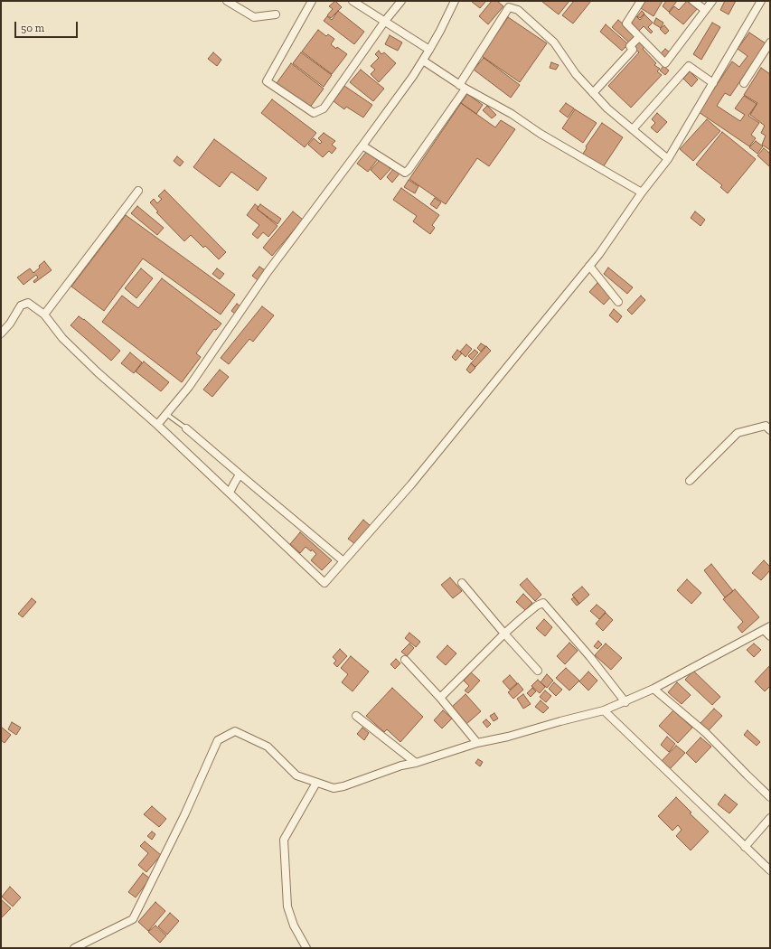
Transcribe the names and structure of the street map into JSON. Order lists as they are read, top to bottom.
{
  "scale_bar": "50 m"
}
